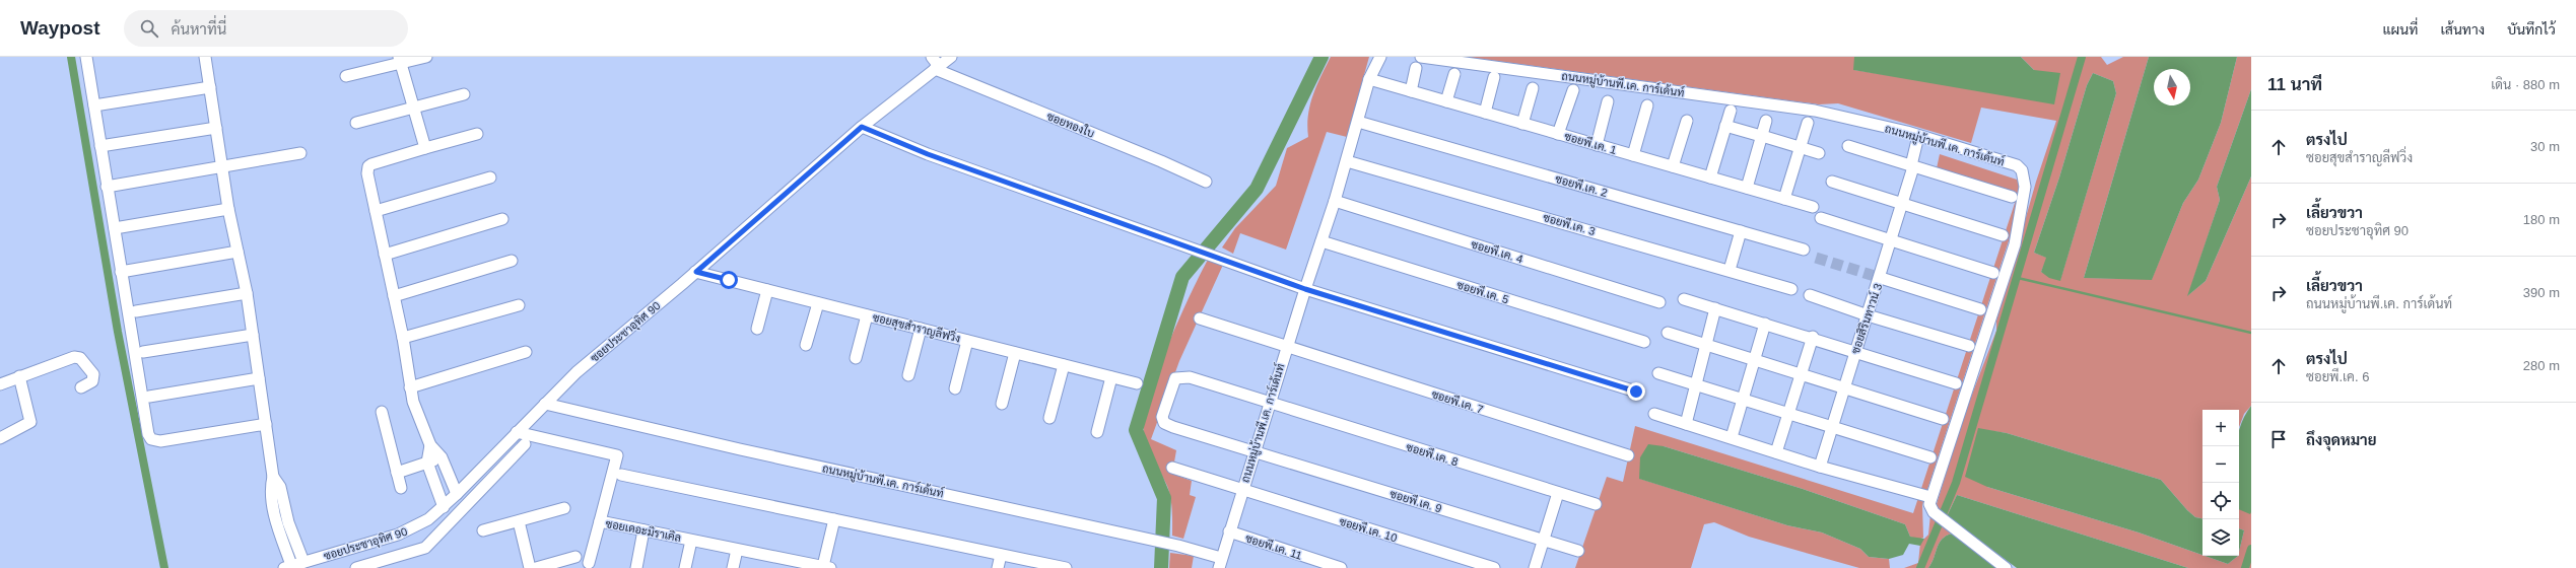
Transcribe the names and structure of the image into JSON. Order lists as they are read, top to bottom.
{
  "streets": {
    "street": [
      "ถนนหมู่บ้านพี.เค. การ์เด้นท์",
      "ซอยทองใบ",
      "ซอยพี.เค. 1",
      "ซอยพี.เค. 2",
      "ซอยพี.เค. 3",
      "ซอยพี.เค. 4",
      "ซอยพี.เค. 5",
      "ซอยสิรินทาวน์ 3",
      "ซอยสุขสำราญลีฟวิ่ง",
      "ซอยประชาอุทิศ 90",
      "ซอยพี.เค. 7",
      "ซอยพี.เค. 8",
      "ซอยพี.เค. 9",
      "ซอยพี.เค. 10",
      "ซอยเดอะมิราเคิล",
      "ซอยพี.เค. 11"
    ]
  },
  "crossings": [
    ["ถนนหมู่บ้านพี.เค. การ์เด้นท์", "ซอยพี.เค. 1"],
    ["ถนนหมู่บ้านพี.เค. การ์เด้นท์", "ซอยพี.เค. 2"],
    ["ถนนหมู่บ้านพี.เค. การ์เด้นท์", "ซอยพี.เค. 3"],
    ["ถนนหมู่บ้านพี.เค. การ์เด้นท์", "ซอยพี.เค. 4"],
    ["ถนนหมู่บ้านพี.เค. การ์เด้นท์", "ซอยพี.เค. 5"],
    ["ถนนหมู่บ้านพี.เค. การ์เด้นท์", "ซอยสิรินทาวน์ 3"],
    ["ถนนหมู่บ้านพี.เค. การ์เด้นท์", "ซอยประชาอุทิศ 90"],
    ["ถนนหมู่บ้านพี.เค. การ์เด้นท์", "ซอยพี.เค. 7"],
    ["ถนนหมู่บ้านพี.เค. การ์เด้นท์", "ซอยพี.เค. 8"],
    ["ถนนหมู่บ้านพี.เค. การ์เด้นท์", "ซอยพี.เค. 9"],
    ["ถนนหมู่บ้านพี.เค. การ์เด้นท์", "ซอยพี.เค. 10"],
    ["ถนนหมู่บ้านพี.เค. การ์เด้นท์", "ซอยพี.เค. 11"],
    ["ซอยทองใบ", "ซอยประชาอุทิศ 90"],
    ["ซอยสุขสำราญลีฟวิ่ง", "ซอยประชาอุทิศ 90"],
    ["ซอยประชาอุทิศ 90", "ซอยเดอะมิราเคิล"],
    ["ซอยพี.เค. 8", "ซอยพี.เค. 9"]
  ],
  "north": "bottom",
  "page": {
    "header": "Waypost",
    "search": "ค้นหาที่นี่",
    "nav": ["แผนที่", "เส้นทาง", "บันทึกไว้"],
    "heading": ["11 นาที", "เดิน · 880 m"],
    "list": [
      ["ตรงไป", "ซอยสุขสำราญลีฟวิ่ง", "30 m"],
      ["เลี้ยวขวา", "ซอยประชาอุทิศ 90", "180 m"],
      ["เลี้ยวขวา", "ถนนหมู่บ้านพี.เค. การ์เด้นท์", "390 m"],
      ["ตรงไป", "ซอยพี.เค. 6", "280 m"],
      "ถึงจุดหมาย"
    ],
    "map_buttons": ["+", "−"]
  }
}
